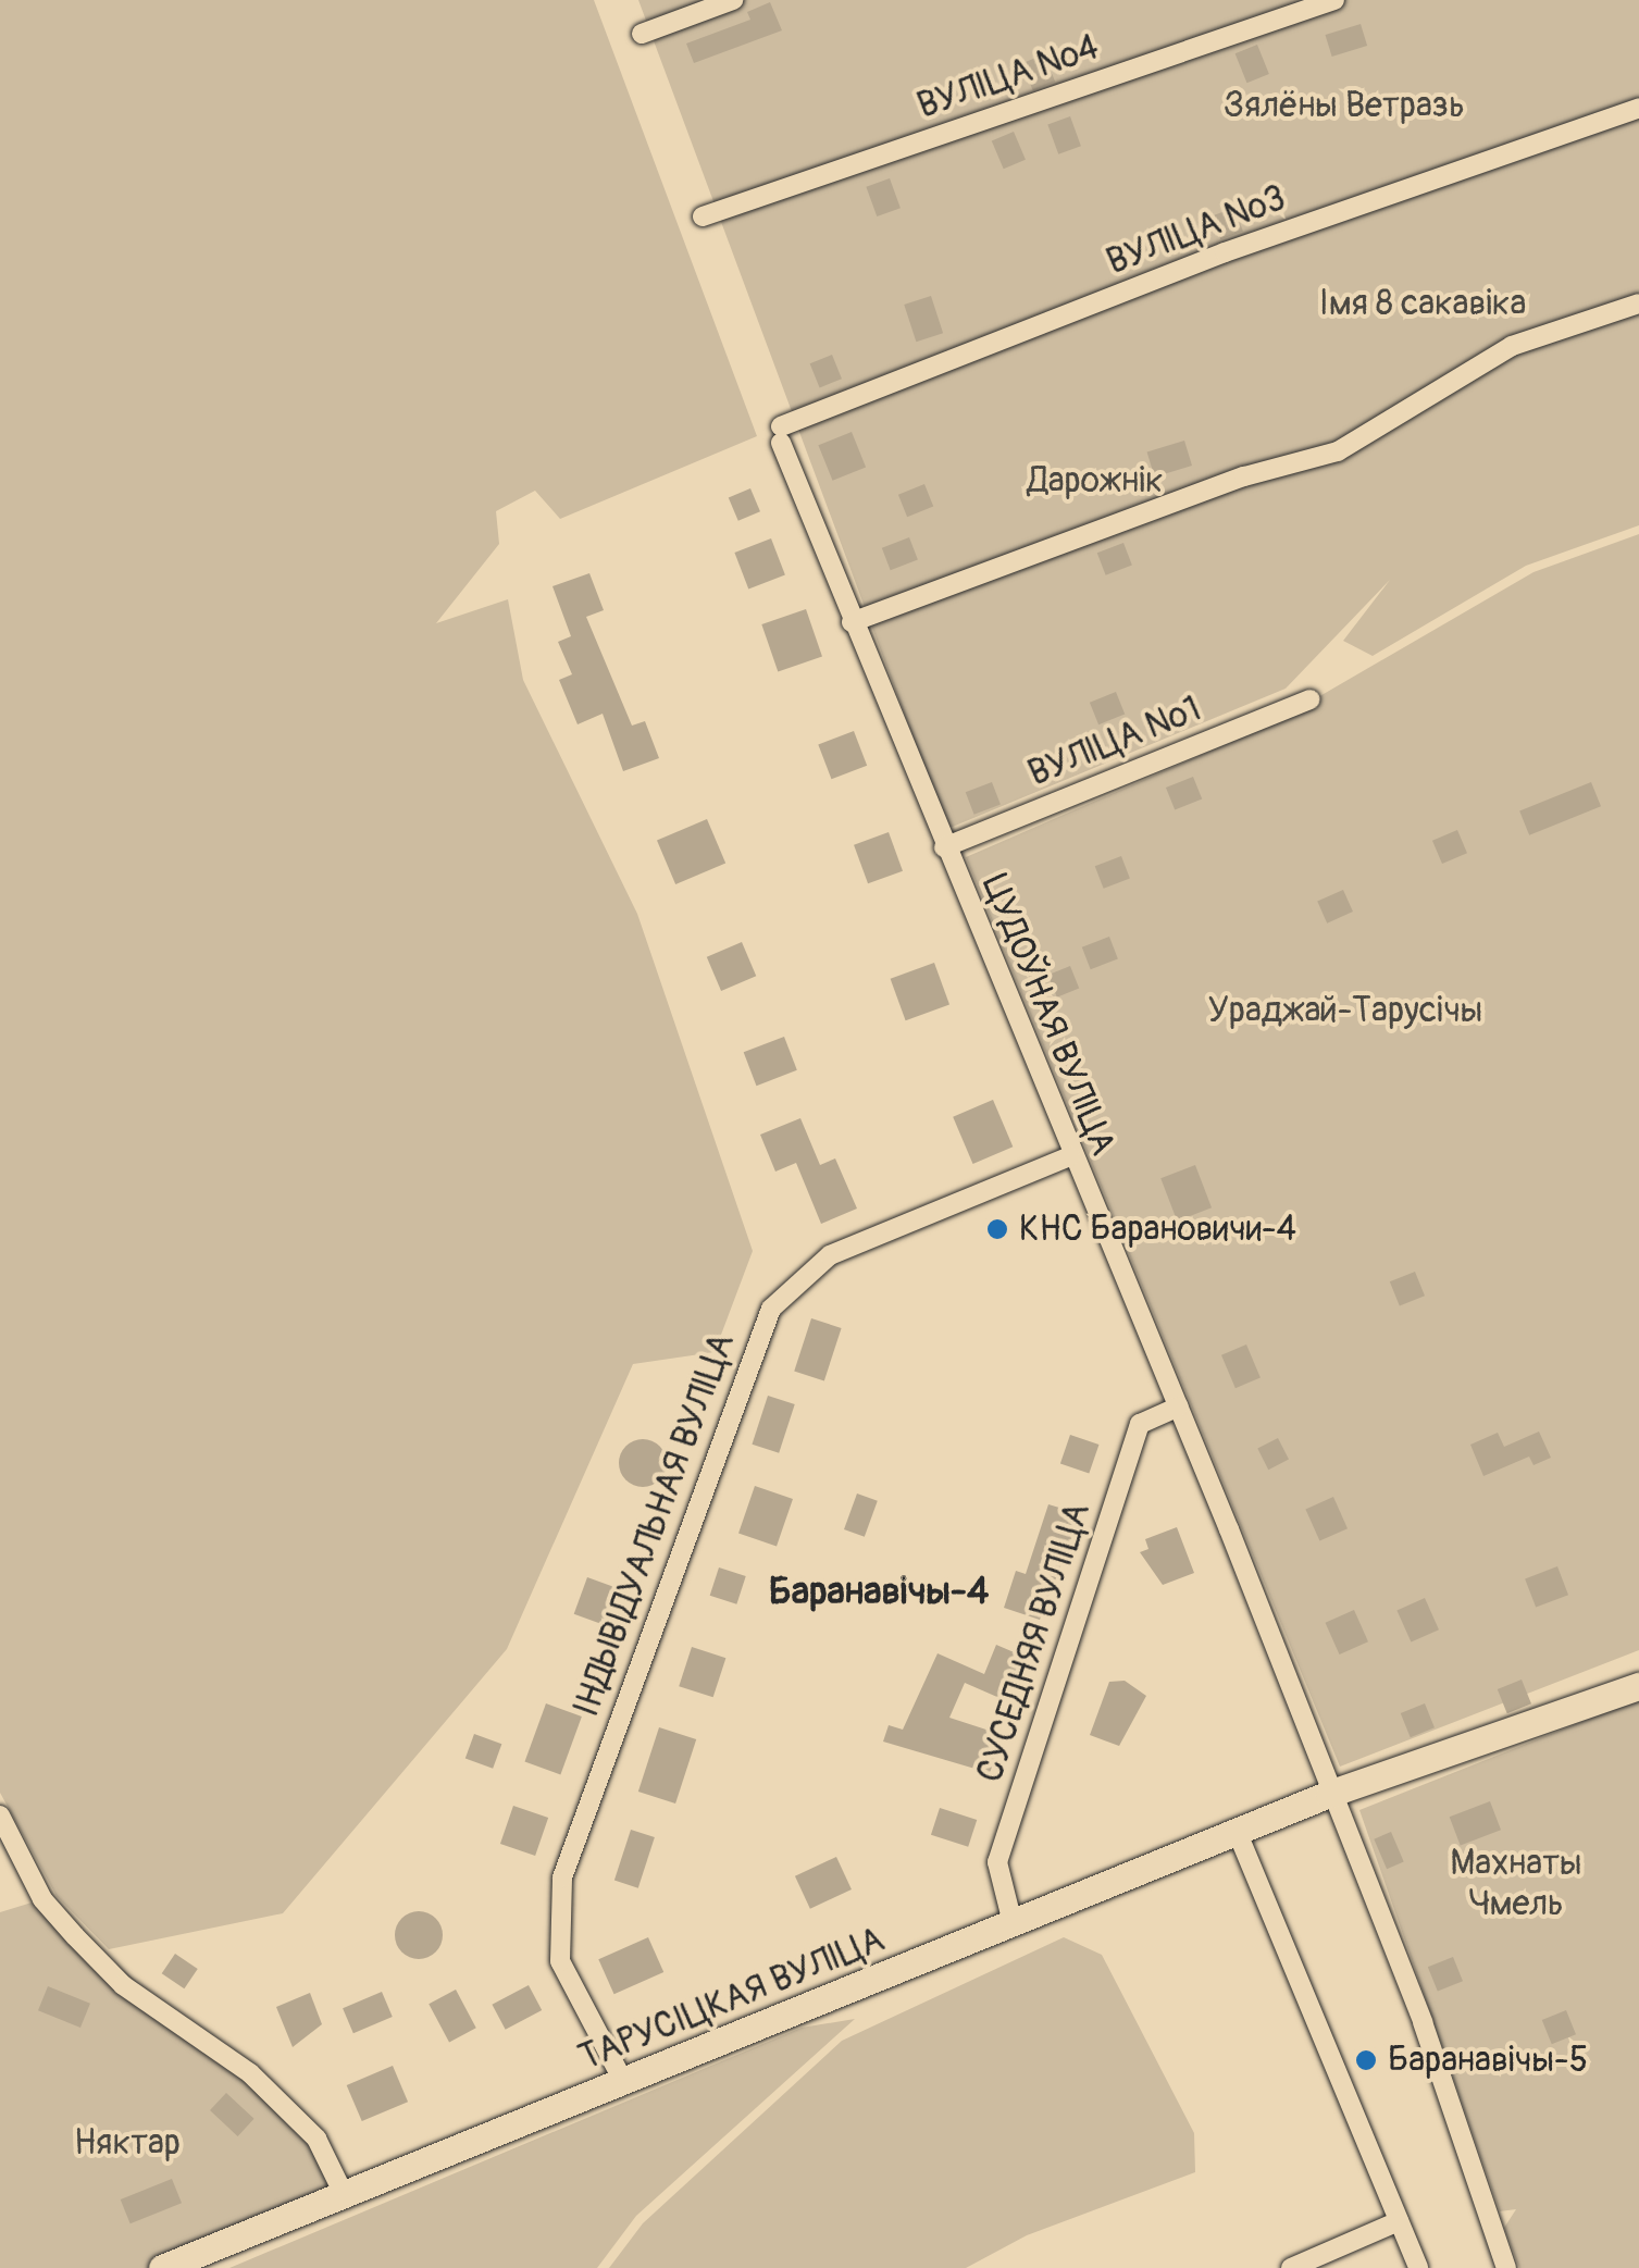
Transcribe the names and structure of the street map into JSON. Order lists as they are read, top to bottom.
{
  "streets": {
    "street": [
      "ВУЛІЦА №4",
      "ВУЛІЦА №3",
      "ВУЛІЦА №1",
      "ЦУДОЎНАЯ ВУЛІЦА",
      "ІНДЫВІДУАЛЬНАЯ ВУЛІЦА",
      "СУСЕДНЯЯ ВУЛІЦА",
      "ТАРУСІЦКАЯ ВУЛІЦА"
    ]
  },
  "crossings": [
    ["ВУЛІЦА №3", "ЦУДОЎНАЯ ВУЛІЦА"],
    ["ВУЛІЦА №1", "ЦУДОЎНАЯ ВУЛІЦА"],
    ["ЦУДОЎНАЯ ВУЛІЦА", "ІНДЫВІДУАЛЬНАЯ ВУЛІЦА"],
    ["ЦУДОЎНАЯ ВУЛІЦА", "СУСЕДНЯЯ ВУЛІЦА"],
    ["ЦУДОЎНАЯ ВУЛІЦА", "ТАРУСІЦКАЯ ВУЛІЦА"],
    ["ІНДЫВІДУАЛЬНАЯ ВУЛІЦА", "ТАРУСІЦКАЯ ВУЛІЦА"],
    ["СУСЕДНЯЯ ВУЛІЦА", "ТАРУСІЦКАЯ ВУЛІЦА"]
  ],
  "districts": ["Баранавічы-4"],
  "parks": [
    "Зялёны Ветразь",
    "Імя 8 сакавіка",
    "Дарожнік",
    "Ураджай-Тарусічы",
    "Махнаты Чмель",
    "Няктар"
  ],
  "places": ["КНС Барановичи-4", "Баранавічы-5"]
}
